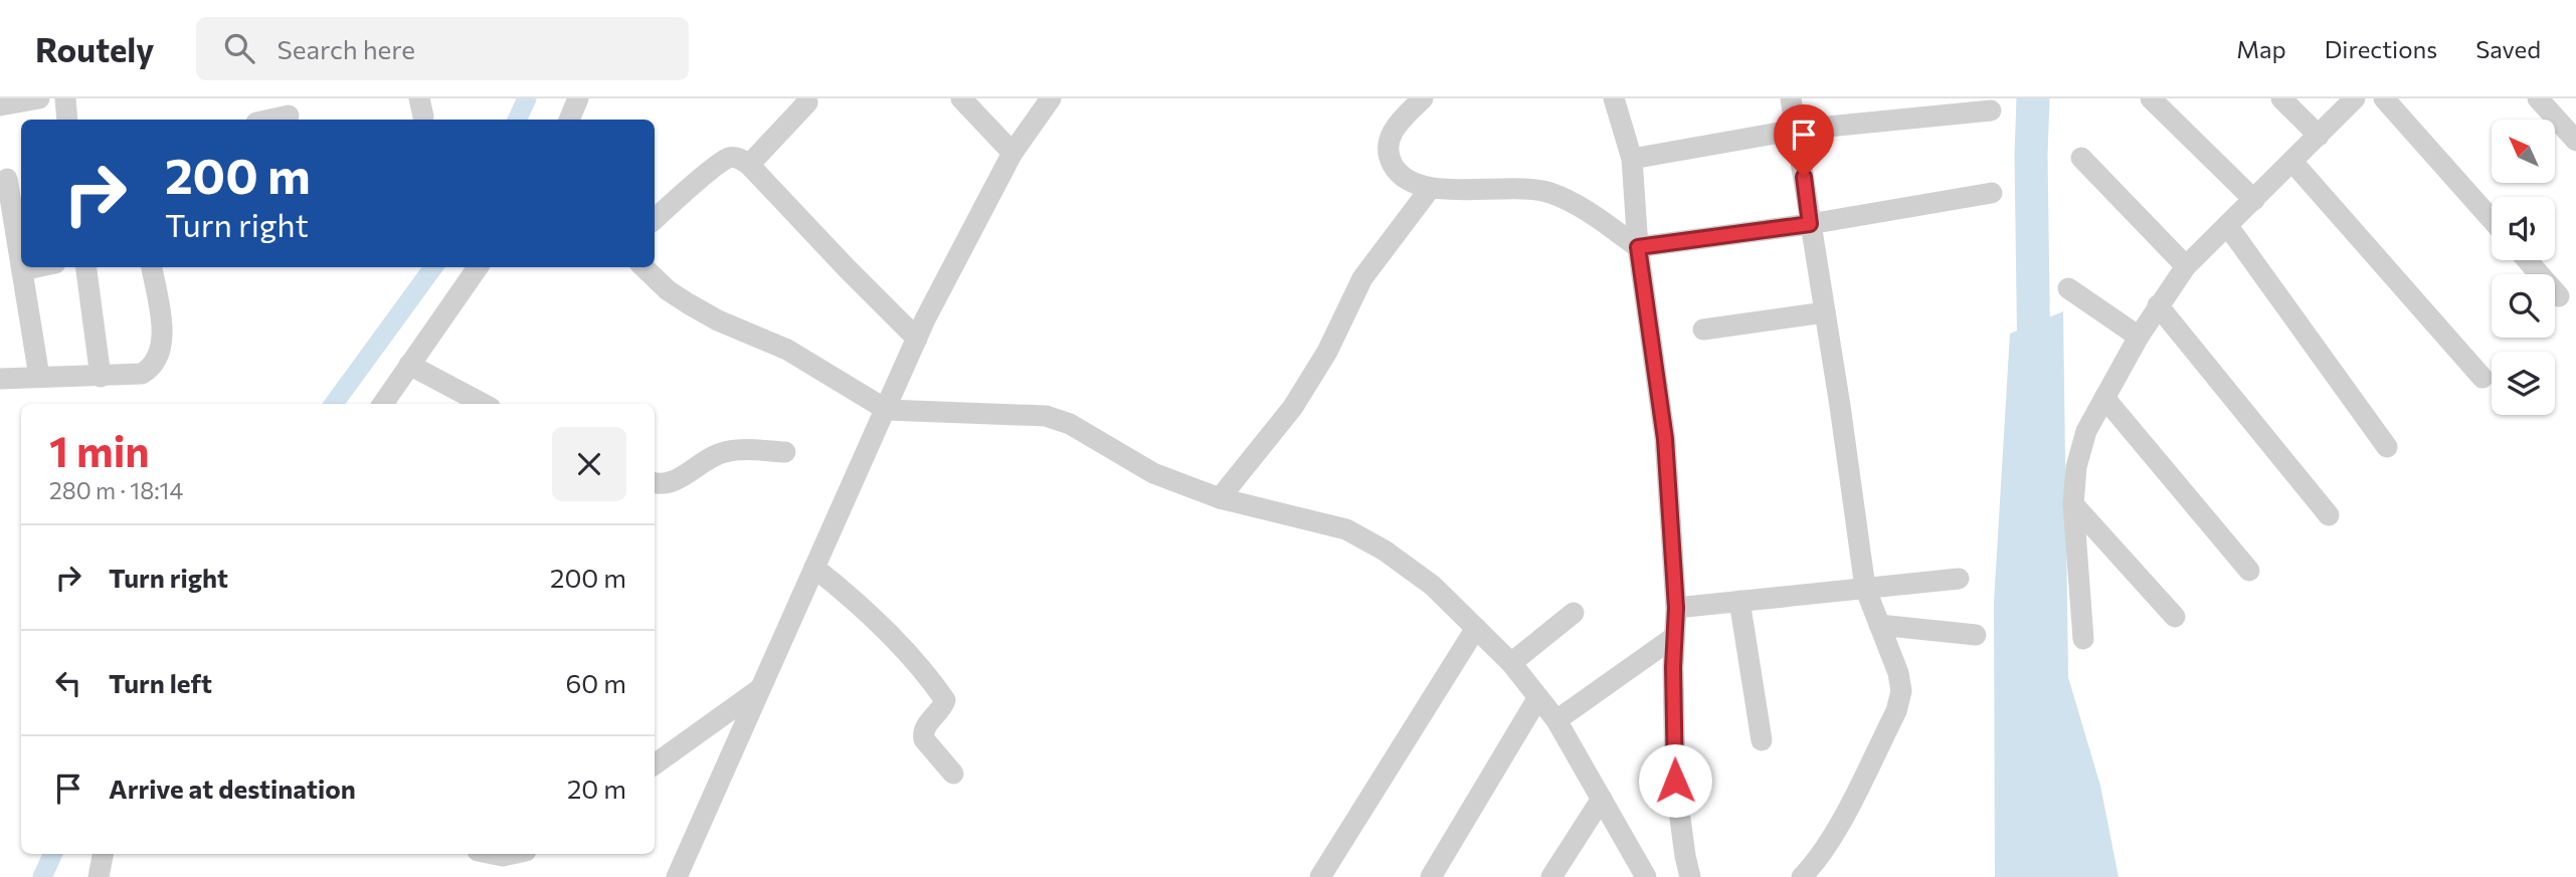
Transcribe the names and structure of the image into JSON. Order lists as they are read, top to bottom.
{
  "north": "top left",
  "page": {
    "header": "Routely",
    "search": "Search here",
    "nav": ["Map", "Directions", "Saved"],
    "turn": ["200 m", "Turn right"],
    "heading": ["1 min", "280 m · 18:14"],
    "list": [
      {
        "name": "Turn right",
        "value": "200 m"
      },
      {
        "name": "Turn left",
        "value": "60 m"
      },
      {
        "name": "Arrive at destination",
        "value": "20 m"
      }
    ]
  }
}
